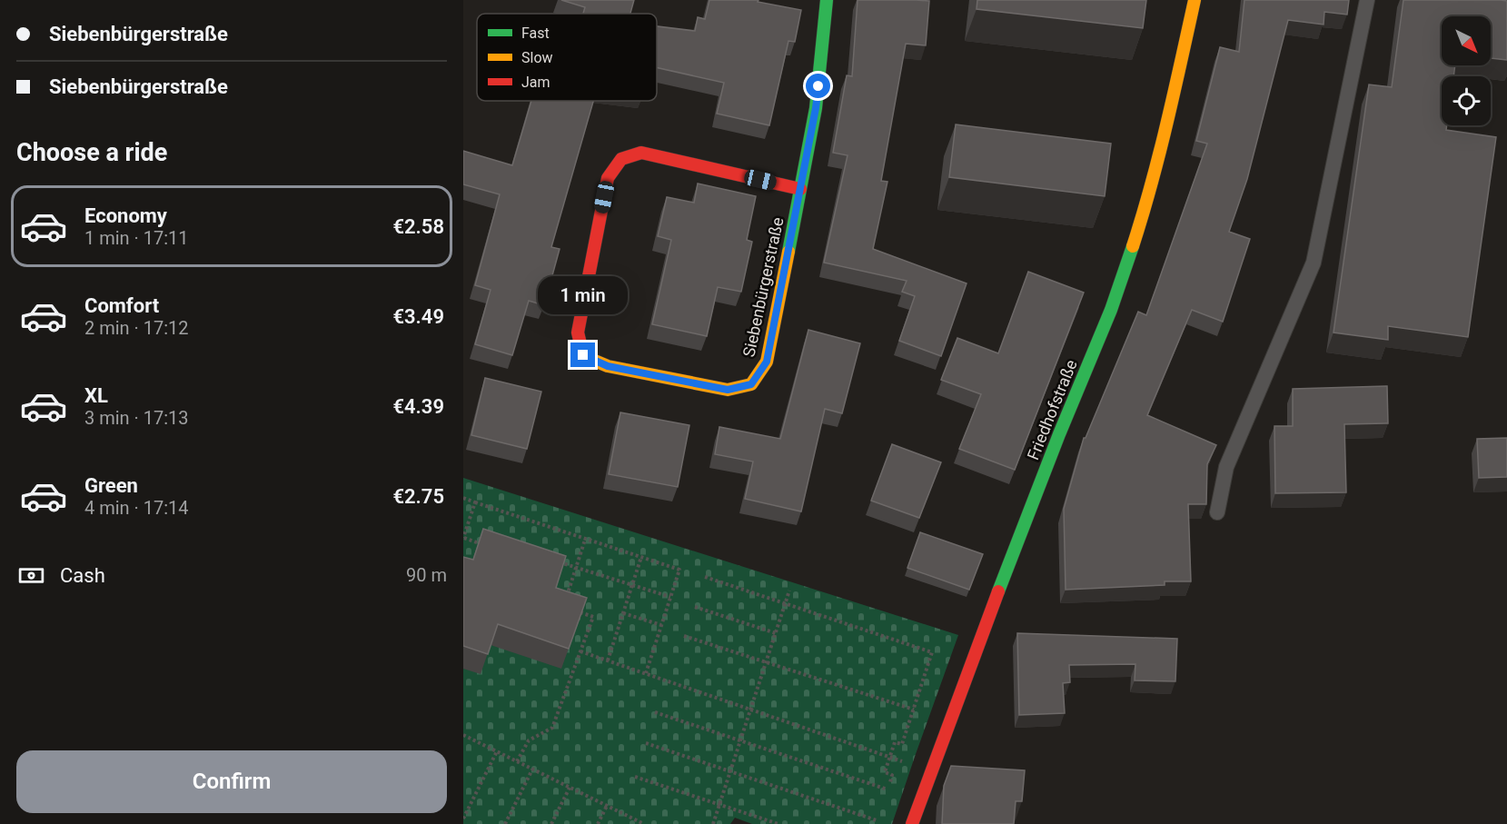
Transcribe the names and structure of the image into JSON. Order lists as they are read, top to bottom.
{
  "streets": {
    "street": ["Siebenbürgerstraße", "Friedhofstraße"]
  },
  "legend": ["Fast", "Slow", "Jam"],
  "north": "bottom right",
  "page": {
    "banner": ["Siebenbürgerstraße", "Siebenbürgerstraße"],
    "heading": "Choose a ride",
    "list": [
      {
        "name": "Economy",
        "note": "1 min · 17:11",
        "value": "€2.58"
      },
      {
        "name": "Comfort",
        "note": "2 min · 17:12",
        "value": "€3.49"
      },
      {
        "name": "XL",
        "note": "3 min · 17:13",
        "value": "€4.39"
      },
      {
        "name": "Green",
        "note": "4 min · 17:14",
        "value": "€2.75"
      }
    ],
    "bubble": "1 min",
    "pay": ["Cash", "90 m"],
    "buttons": "Confirm"
  }
}
